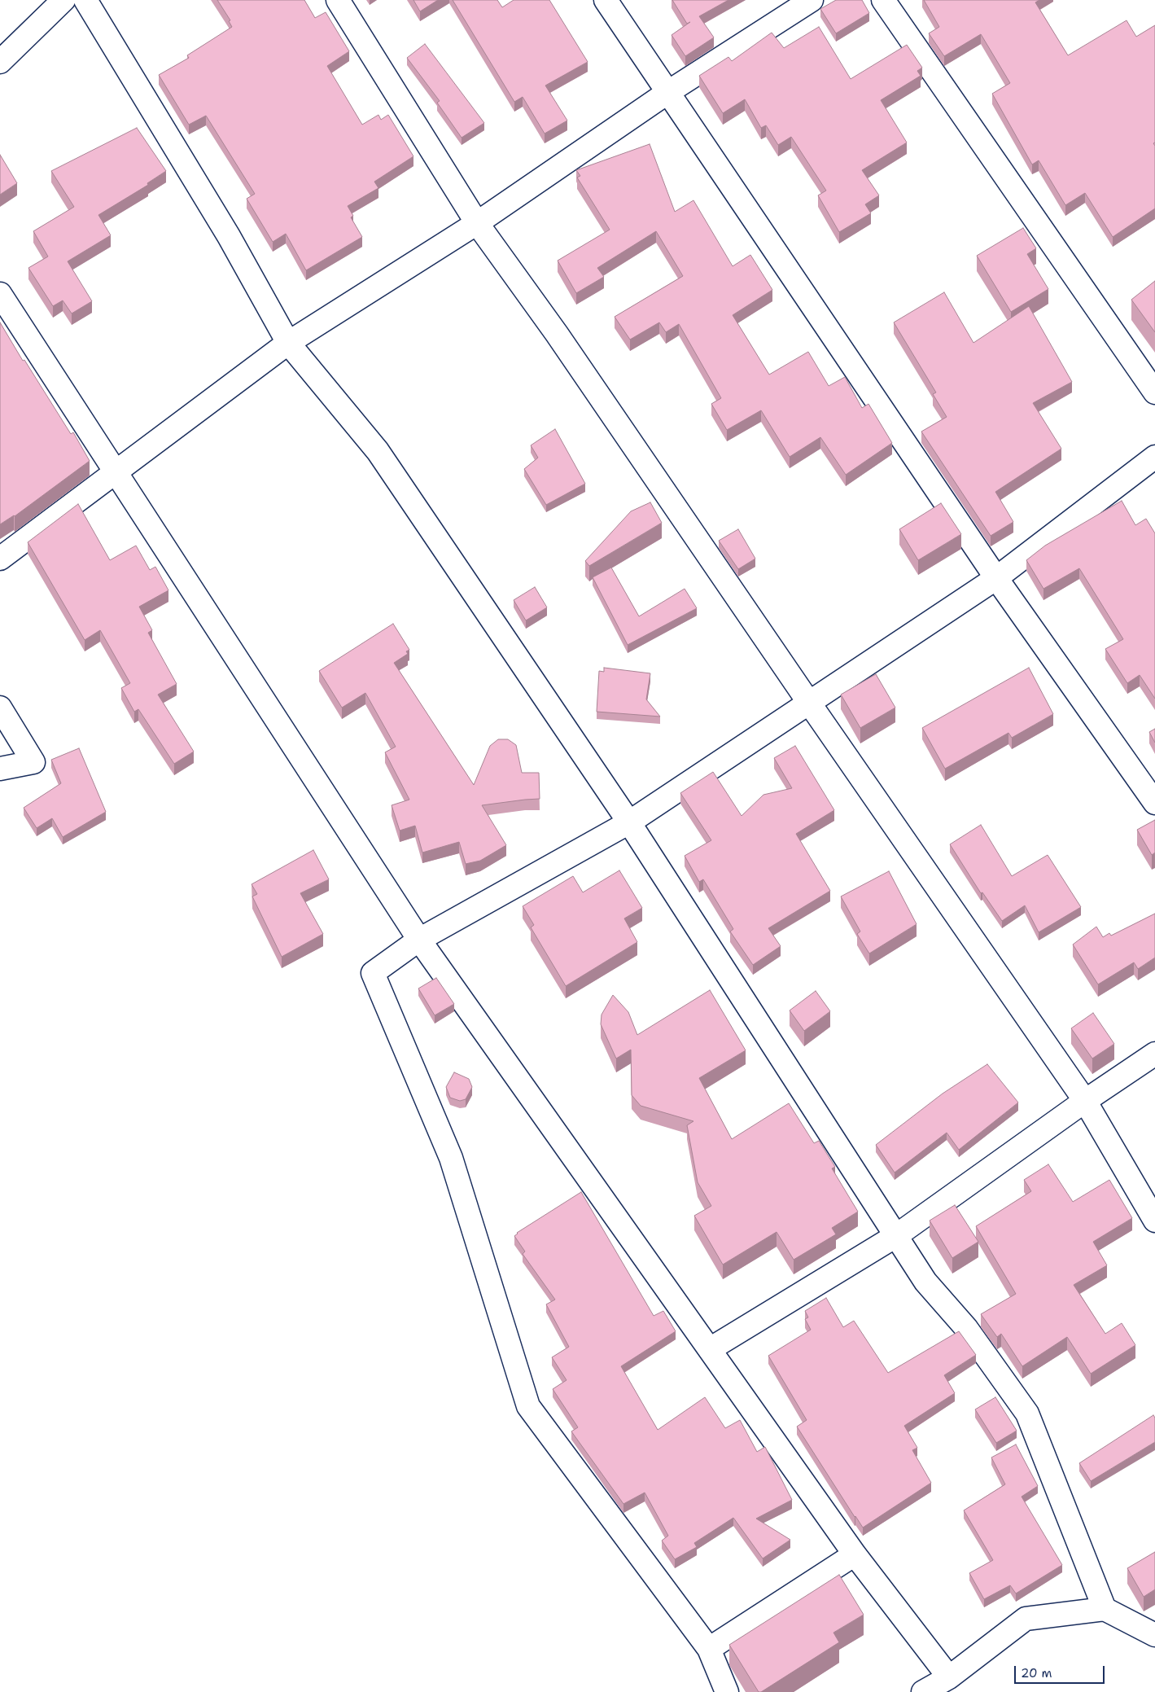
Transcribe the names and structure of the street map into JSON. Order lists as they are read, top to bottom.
{
  "scale_bar": "20 m"
}
